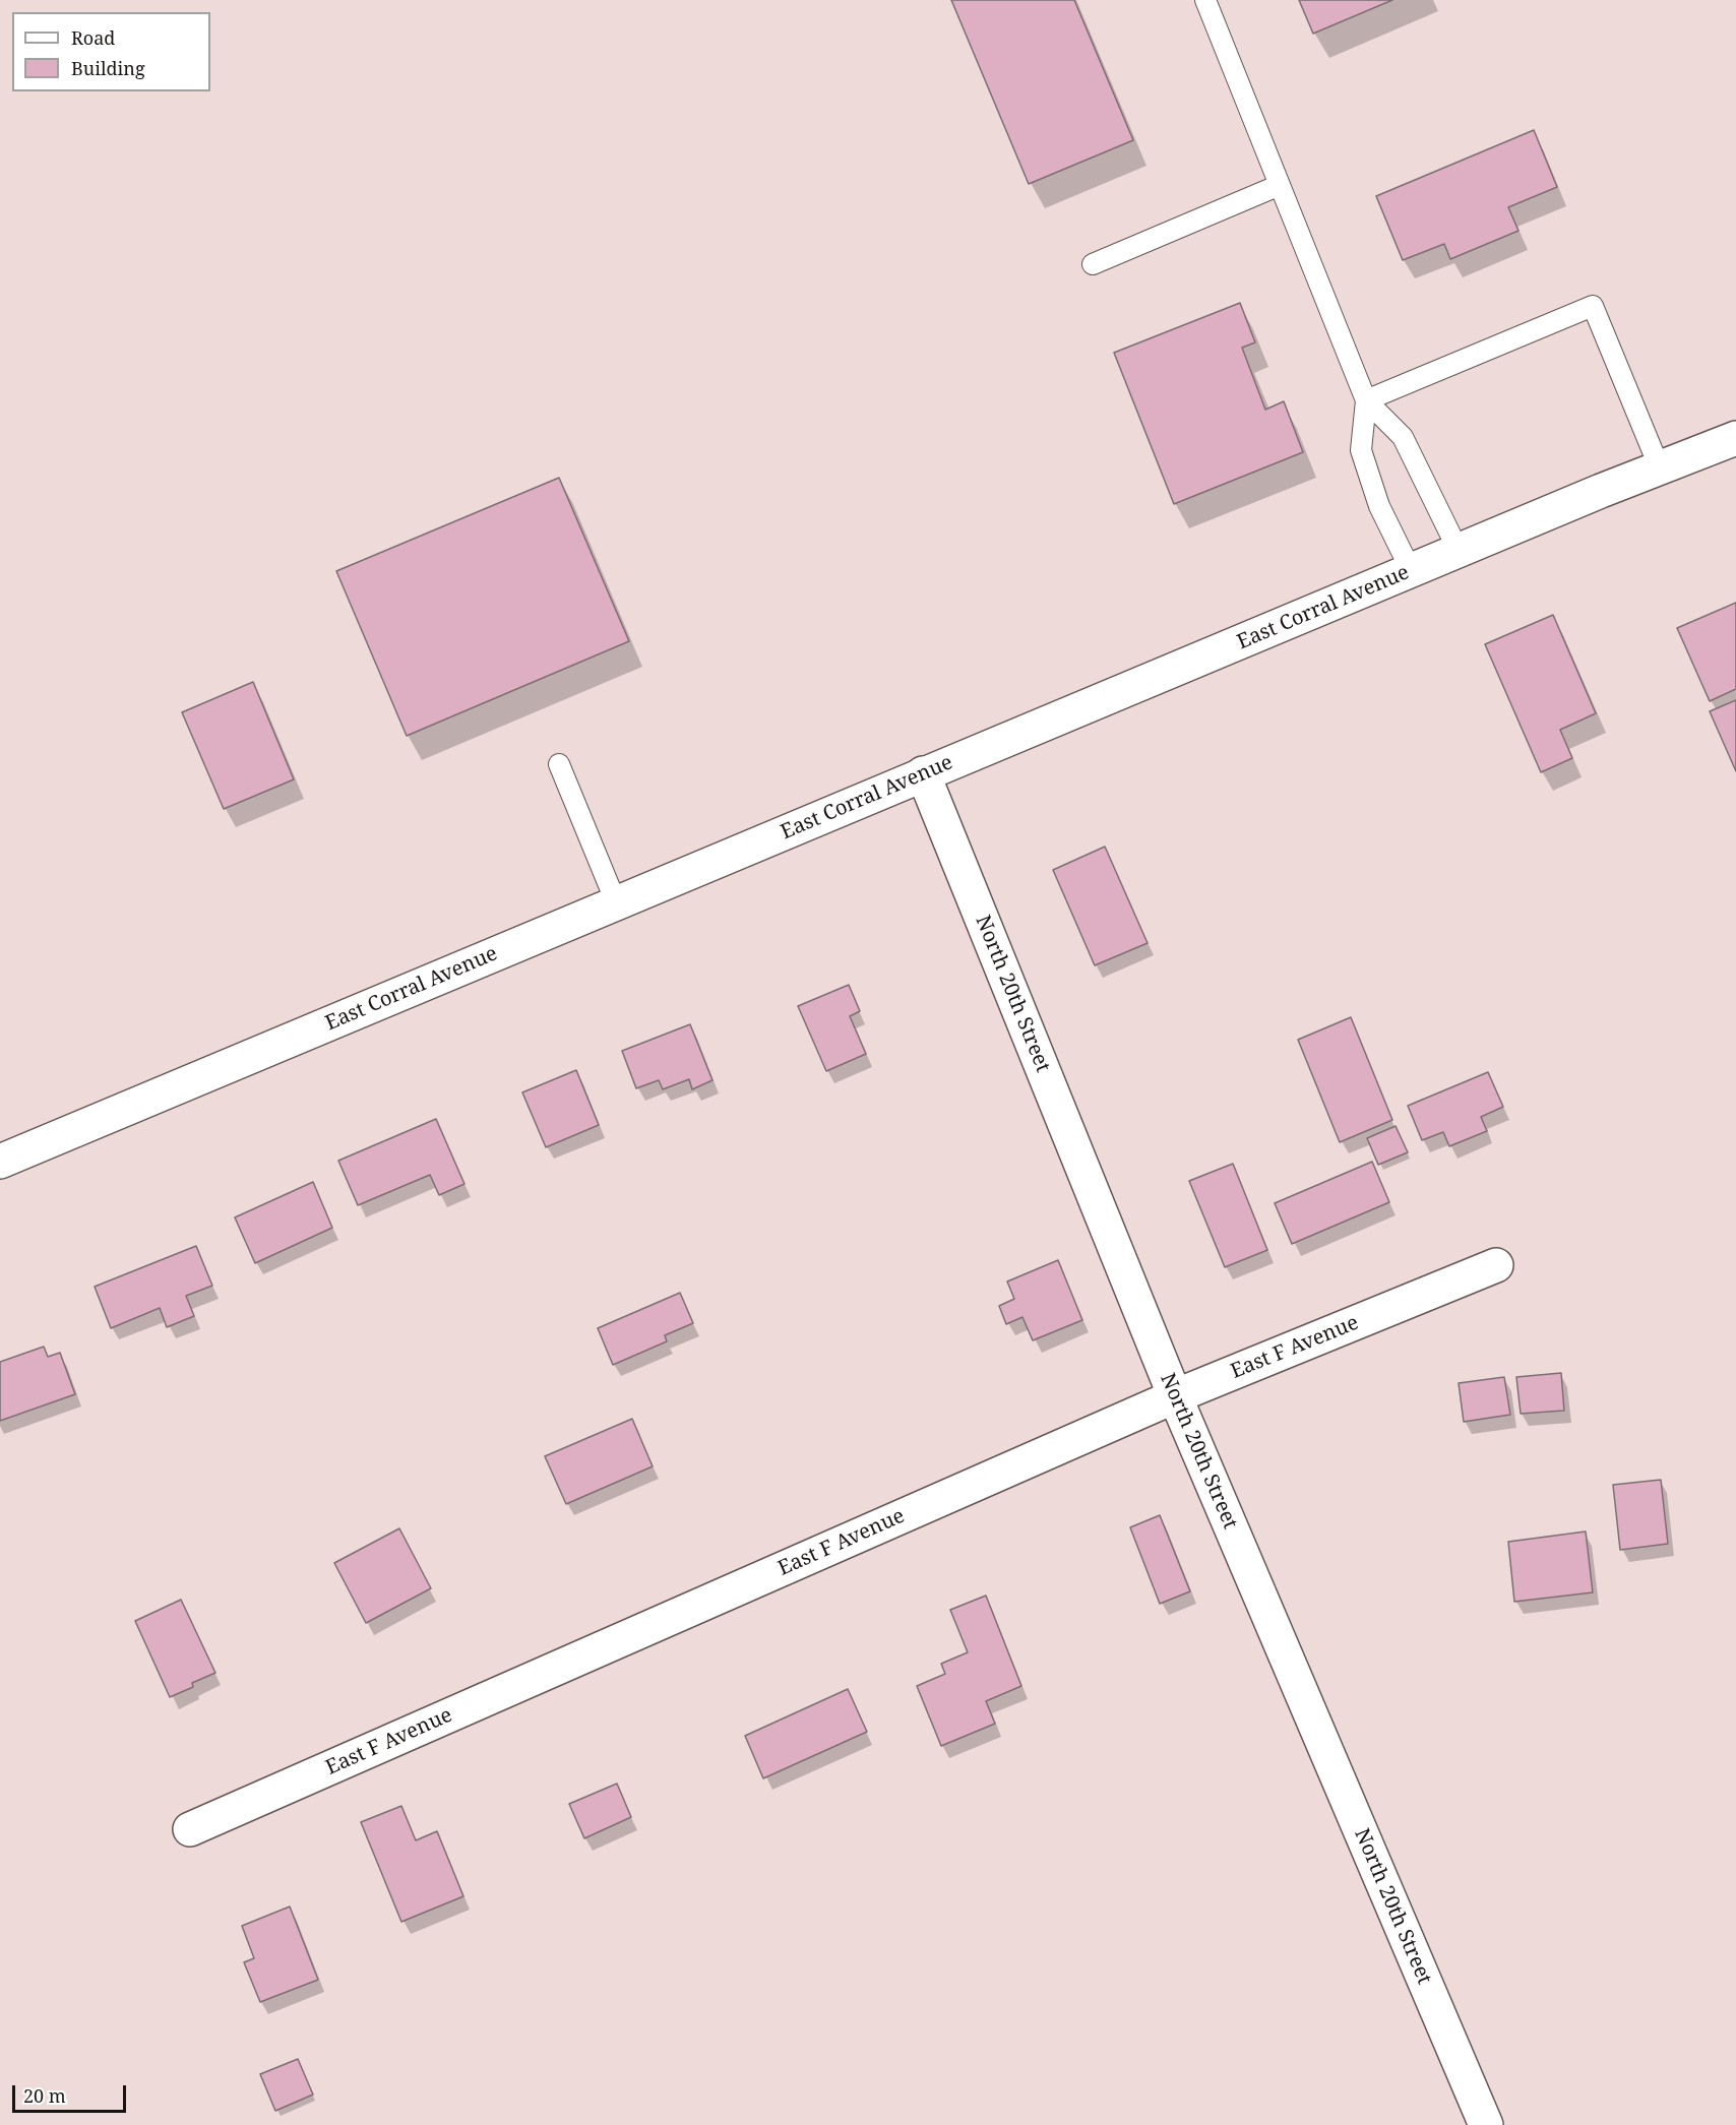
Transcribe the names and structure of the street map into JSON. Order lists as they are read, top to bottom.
{
  "streets": {
    "street": ["East Corral Avenue", "North 20th Street", "East F Avenue"]
  },
  "crossings": [
    ["East Corral Avenue", "North 20th Street"],
    ["North 20th Street", "East F Avenue"]
  ],
  "legend": ["Road", "Building"],
  "scale_bar": "20 m"
}
